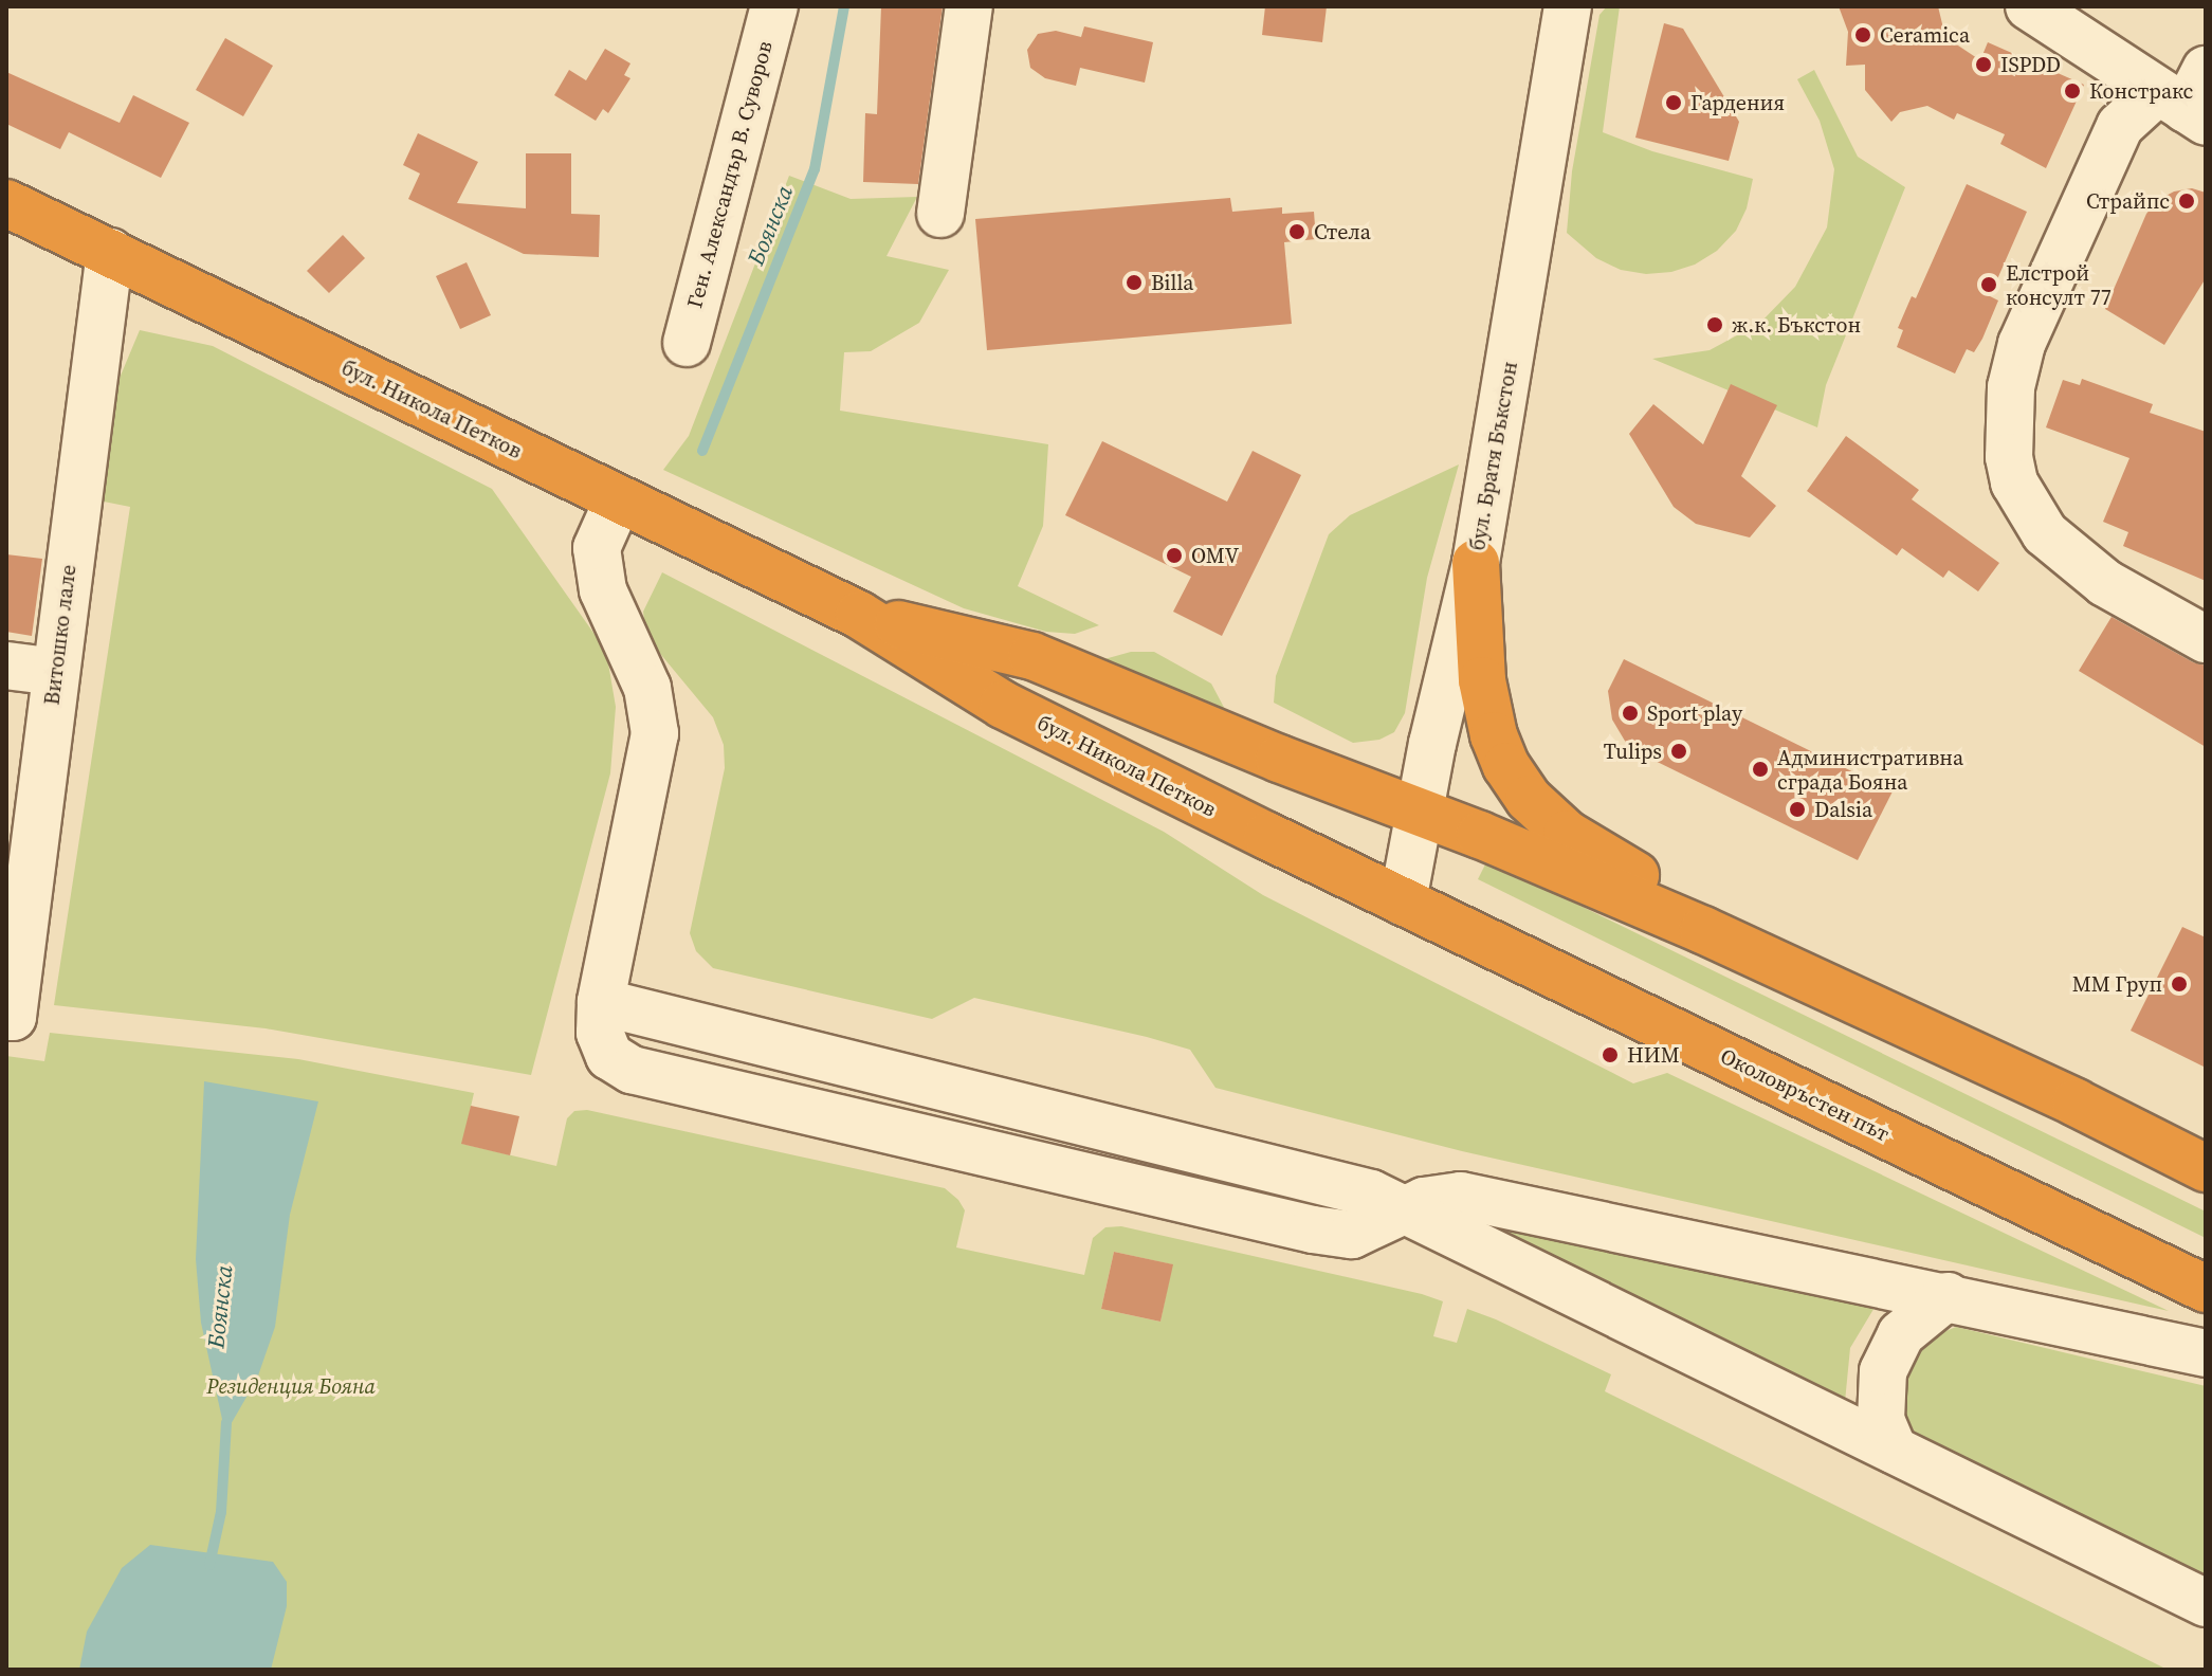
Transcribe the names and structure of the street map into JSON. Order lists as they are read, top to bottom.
{
  "streets": {
    "highway": ["бул. Никола Петков", "Околовръстен път"],
    "street": ["Ген. Александър В. Суворов", "бул. Братя Бъкстон", "Витошко лале"]
  },
  "crossings": [
    ["бул. Никола Петков", "бул. Братя Бъкстон"],
    ["бул. Никола Петков", "Витошко лале"],
    ["бул. Никола Петков", "Околовръстен път"],
    ["бул. Братя Бъкстон", "Околовръстен път"]
  ],
  "water": ["Боянска"],
  "parks": ["Резиденция Бояна"],
  "places": [
    "Ceramica",
    "ISPDD",
    "Констракс",
    "Гардения",
    "Страйпс",
    "Стела",
    "Billa",
    "Елстрой консулт 77",
    "ж.к. Бъкстон",
    "OMV",
    "Sport play",
    "Tulips",
    "Административна сграда Бояна",
    "Dalsia",
    "ММ Груп",
    "НИМ"
  ]
}
